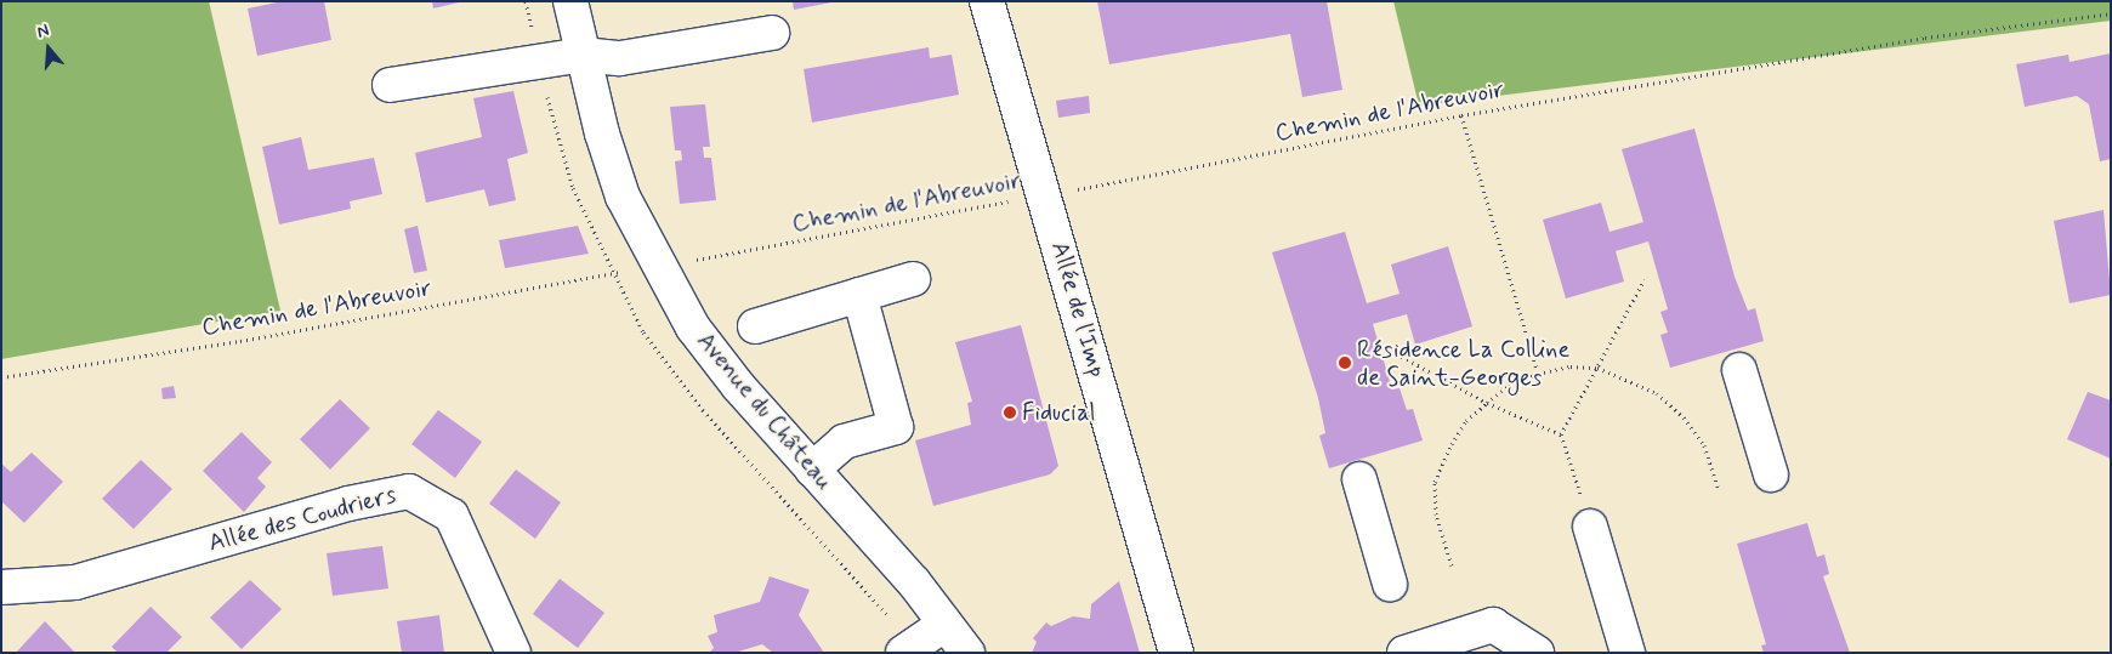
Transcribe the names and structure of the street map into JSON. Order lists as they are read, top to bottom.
{
  "streets": {
    "street": ["Allée de l'Imp", "Avenue du Château", "Allée des Coudriers"],
    "path": ["Chemin de l'Abreuvoir"]
  },
  "crossings": [
    ["Chemin de l'Abreuvoir", "Allée de l'Imp"]
  ],
  "places": ["Résidence La Colline de Saint-Georges", "Fiducial"],
  "north": "top"
}
